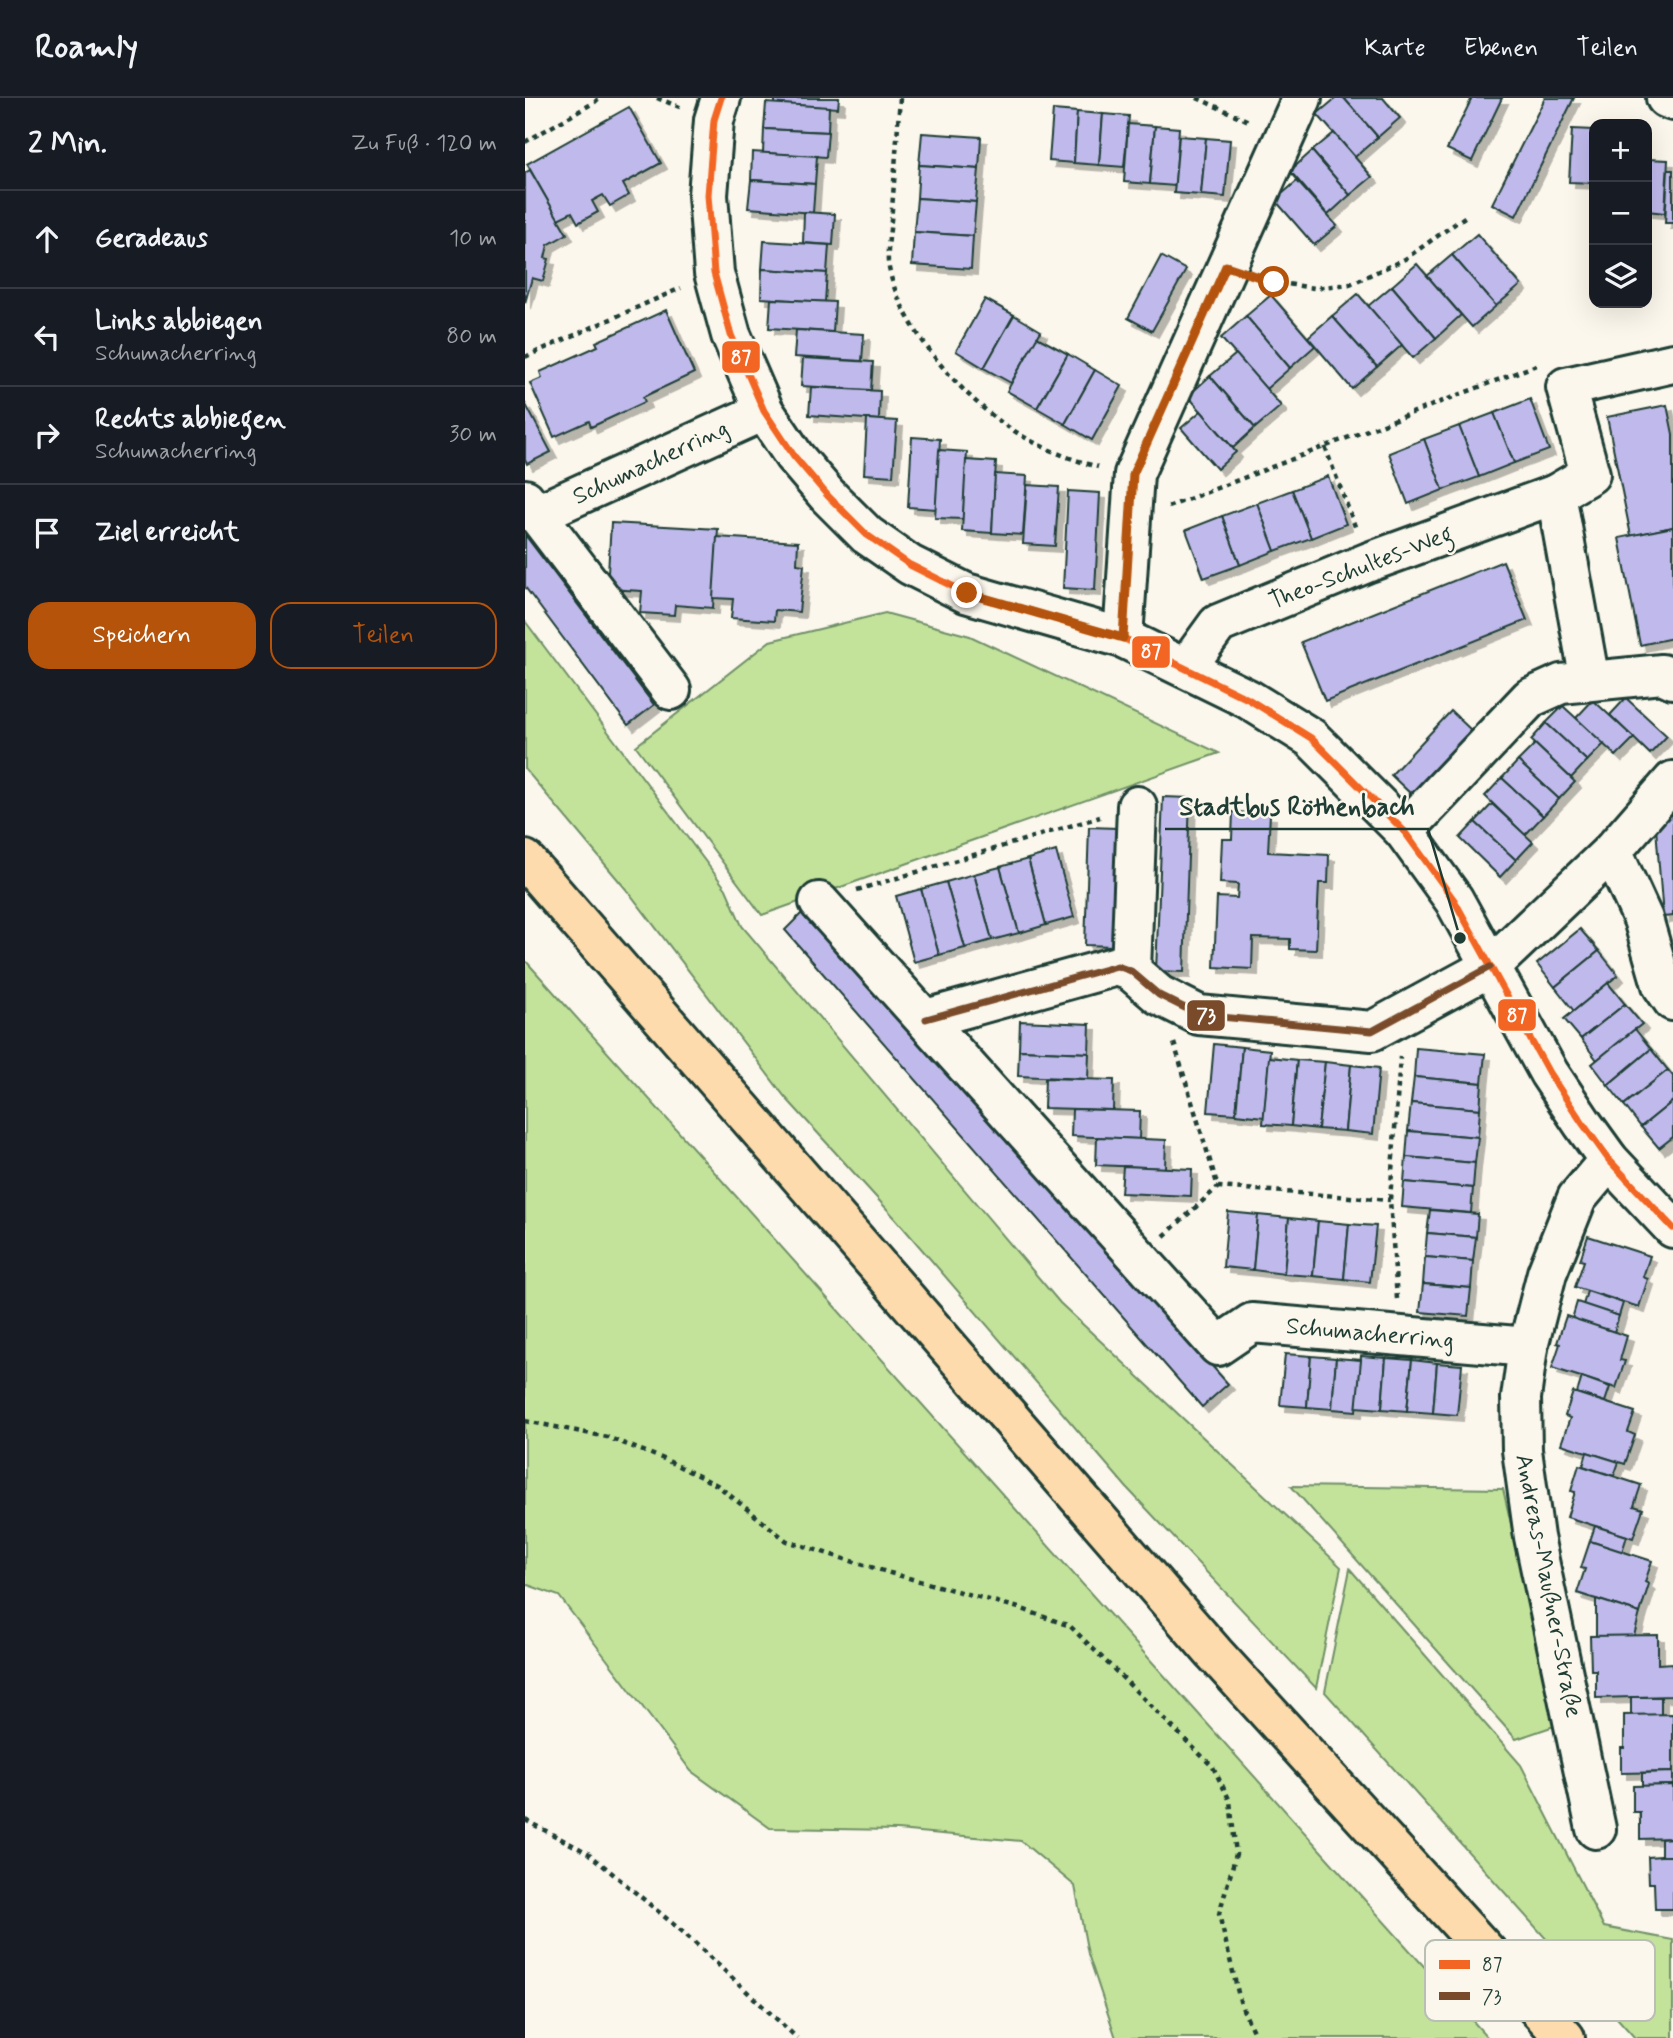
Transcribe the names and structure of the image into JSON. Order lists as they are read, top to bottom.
{
  "streets": {
    "street": ["Schumacherring", "Theo-Schultes-Weg", "Andreas-Maußner-Straße"]
  },
  "crossings": [
    ["Schumacherring", "Andreas-Maußner-Straße"]
  ],
  "places": ["Stadtbus Röthenbach"],
  "lines": ["transit line 87", "transit line 73"],
  "legend": ["87", "73"],
  "page": {
    "header": "Roamly",
    "nav": ["Karte", "Ebenen", "Teilen"],
    "heading": ["2 Min.", "Zu Fuß · 120 m"],
    "map_buttons": ["+", "−"],
    "list": [
      ["Geradeaus", "10 m"],
      ["Links abbiegen", "Schumacherring", "80 m"],
      ["Rechts abbiegen", "Schumacherring", "30 m"],
      "Ziel erreicht"
    ],
    "buttons": ["Speichern", "Teilen"]
  }
}
